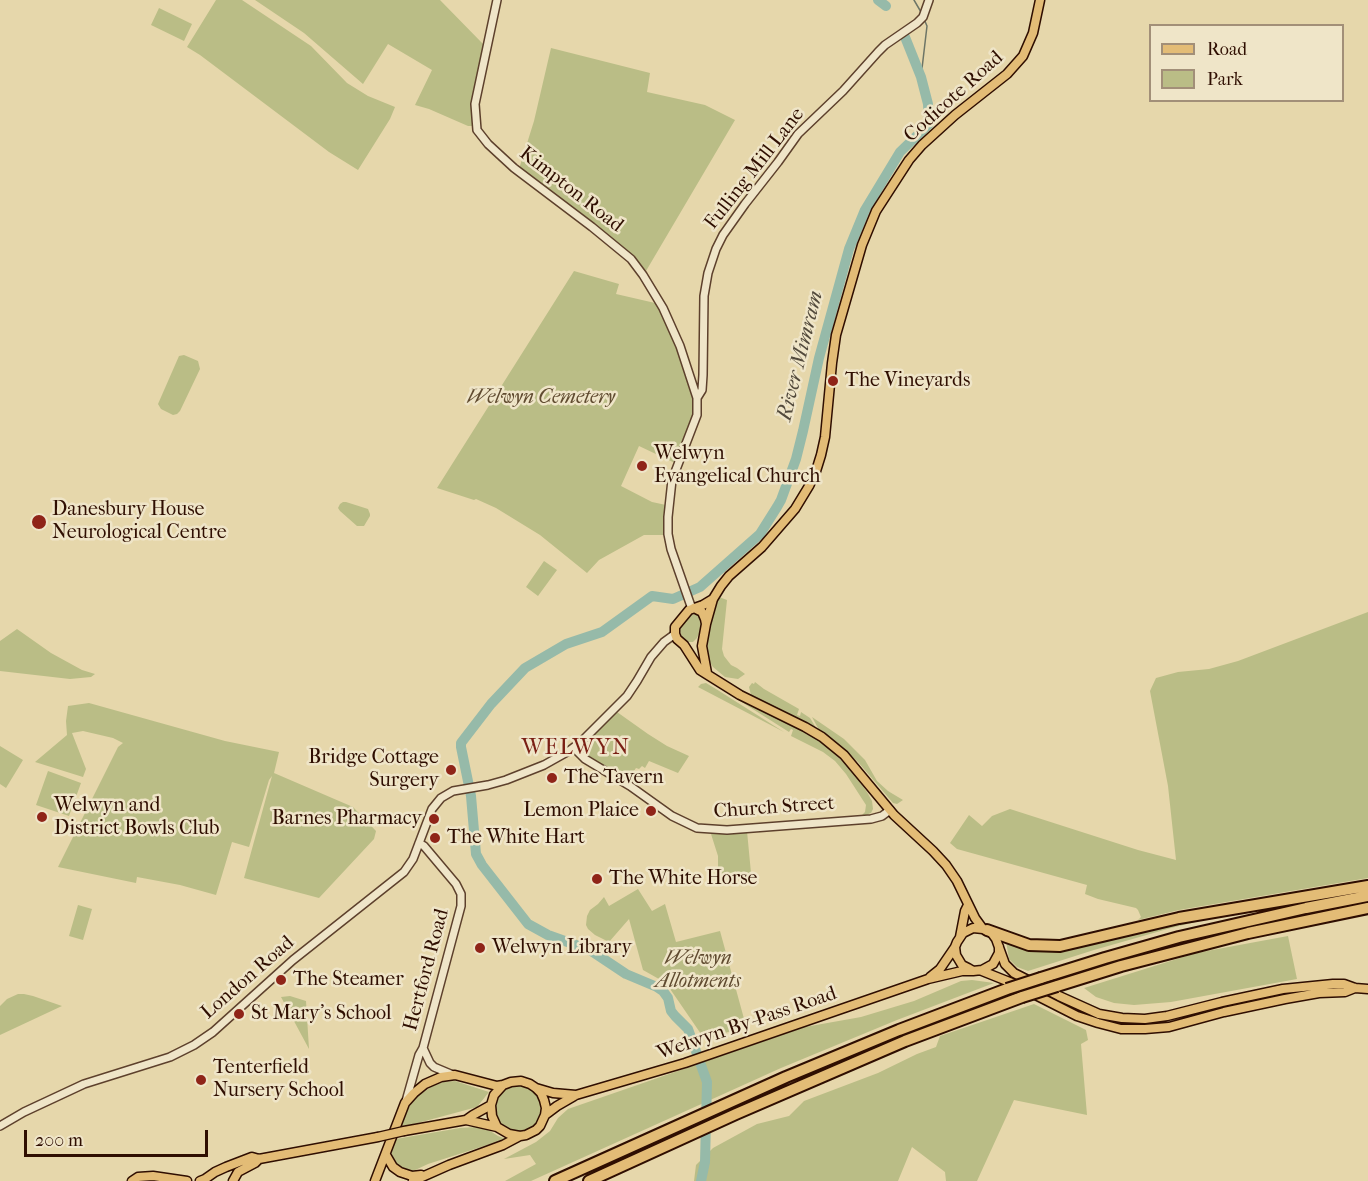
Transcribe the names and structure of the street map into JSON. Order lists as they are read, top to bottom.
{
  "streets": {
    "main road": ["Codicote Road", "Welwyn By-Pass Road"],
    "street": [
      "Fulling Mill Lane",
      "Kimpton Road",
      "Church Street",
      "Hertford Road",
      "London Road"
    ]
  },
  "crossings": [
    ["Codicote Road", "Fulling Mill Lane"],
    ["Fulling Mill Lane", "Kimpton Road"],
    ["Church Street", "London Road"]
  ],
  "districts": ["WELWYN"],
  "water": ["River Mimram"],
  "parks": ["Welwyn Cemetery", "Welwyn Allotments"],
  "places": [
    "The Vineyards",
    "Welwyn Evangelical Church",
    "Danesbury House Neurological Centre",
    "Bridge Cottage Surgery",
    "The Tavern",
    "Lemon Plaice",
    "Welwyn and District Bowls Club",
    "Barnes Pharmacy",
    "The White Hart",
    "The White Horse",
    "Welwyn Library",
    "The Steamer",
    "St Mary's School",
    "Tenterfield Nursery School"
  ],
  "legend": ["Road", "Park"],
  "scale_bar": "200 m"
}
